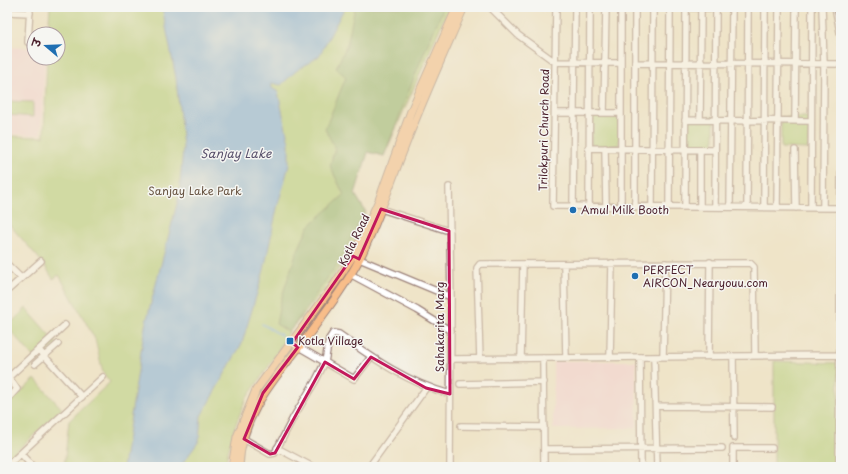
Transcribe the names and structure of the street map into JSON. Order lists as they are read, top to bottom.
{
  "streets": {
    "main road": ["Kotla Road"],
    "street": ["Trilokpuri Church Road", "Sahakarita Marg"]
  },
  "water": ["Sanjay Lake"],
  "parks": ["Sanjay Lake Park"],
  "places": {
    "other": ["Amul Milk Booth", "PERFECT AIRCON_Nearyouu.com"],
    "transit": ["Kotla Village"]
  },
  "north": "left"
}
